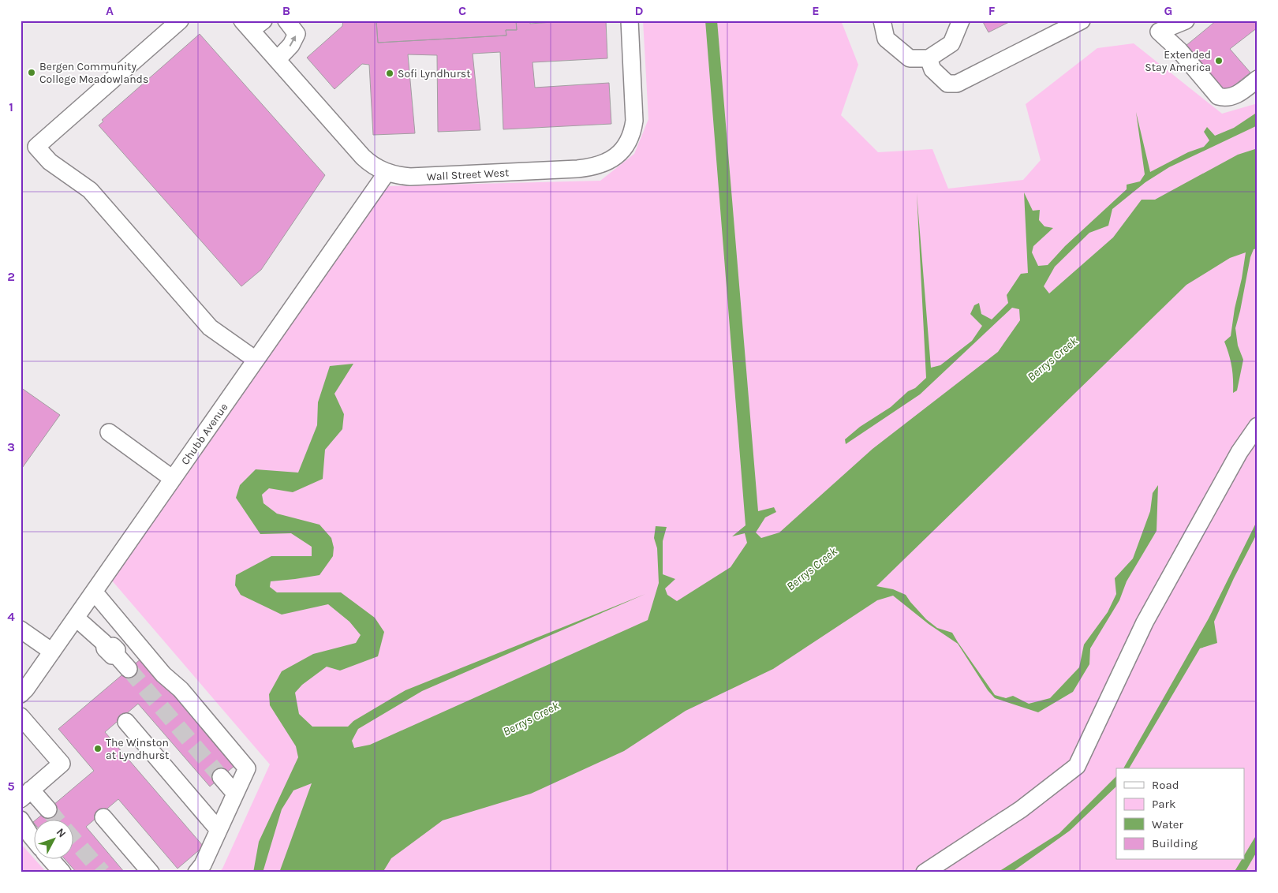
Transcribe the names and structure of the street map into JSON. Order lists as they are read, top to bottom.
{
  "streets": {
    "street": ["Wall Street West", "Chubb Avenue"]
  },
  "crossings": [
    ["Wall Street West", "Chubb Avenue"]
  ],
  "water": ["Berrys Creek"],
  "places": [
    "Extended Stay America",
    "Bergen Community College Meadowlands",
    "Sofi Lyndhurst",
    "The Winston at Lyndhurst"
  ],
  "legend": [
    "Road",
    "Park",
    "Water",
    "Building"
  ],
  "north": "top right",
  "grid": {
    "columns": [
      "A",
      "B",
      "C",
      "D",
      "E",
      "F",
      "G"
    ],
    "rows": [
      "1",
      "2",
      "3",
      "4",
      "5"
    ]
  }
}
